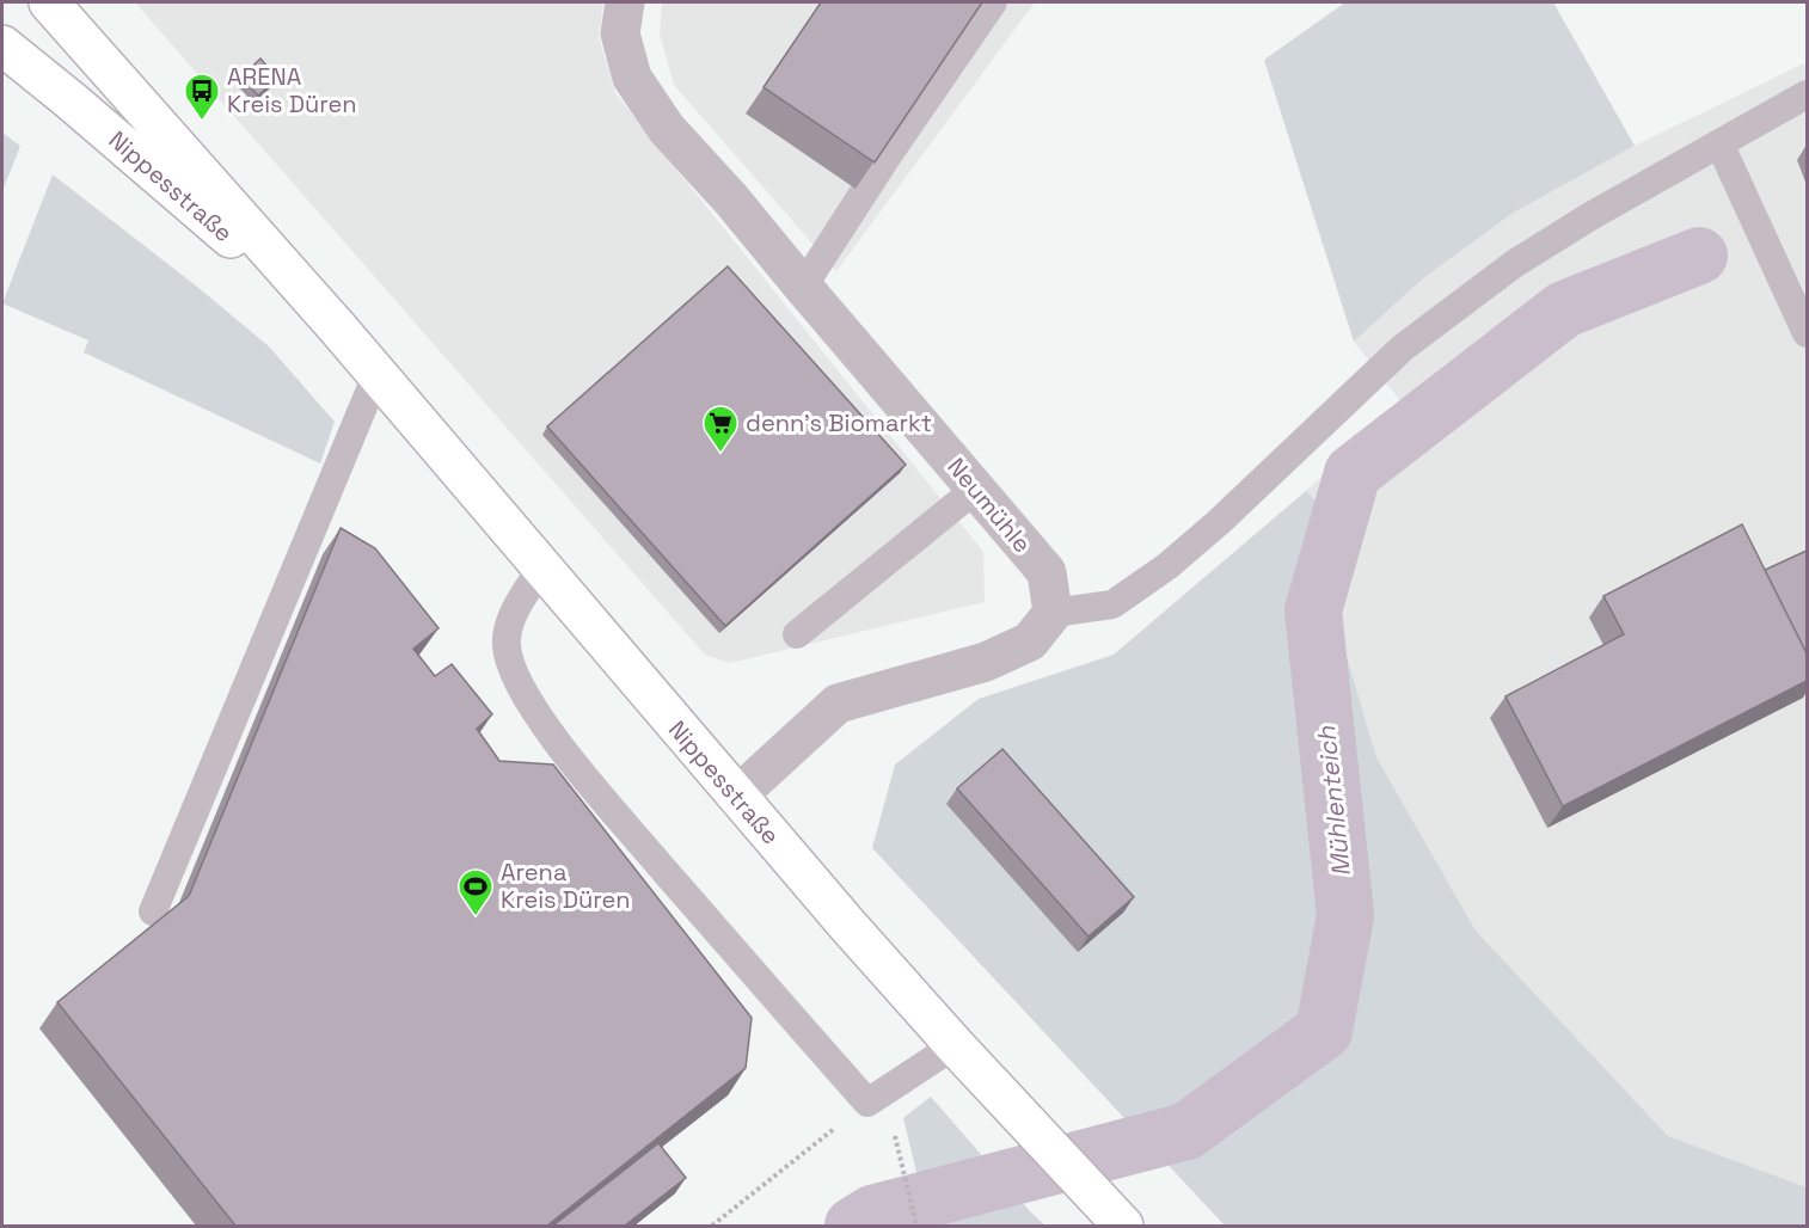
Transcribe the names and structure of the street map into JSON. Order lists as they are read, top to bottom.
{
  "streets": {
    "street": ["Nippesstraße", "Neumühle"]
  },
  "water": ["Mühlenteich"],
  "places": {
    "bus stop": ["ARENA Kreis Düren"],
    "supermarket": ["denn's Biomarkt"],
    "sports": ["Arena Kreis Düren"]
  }
}
